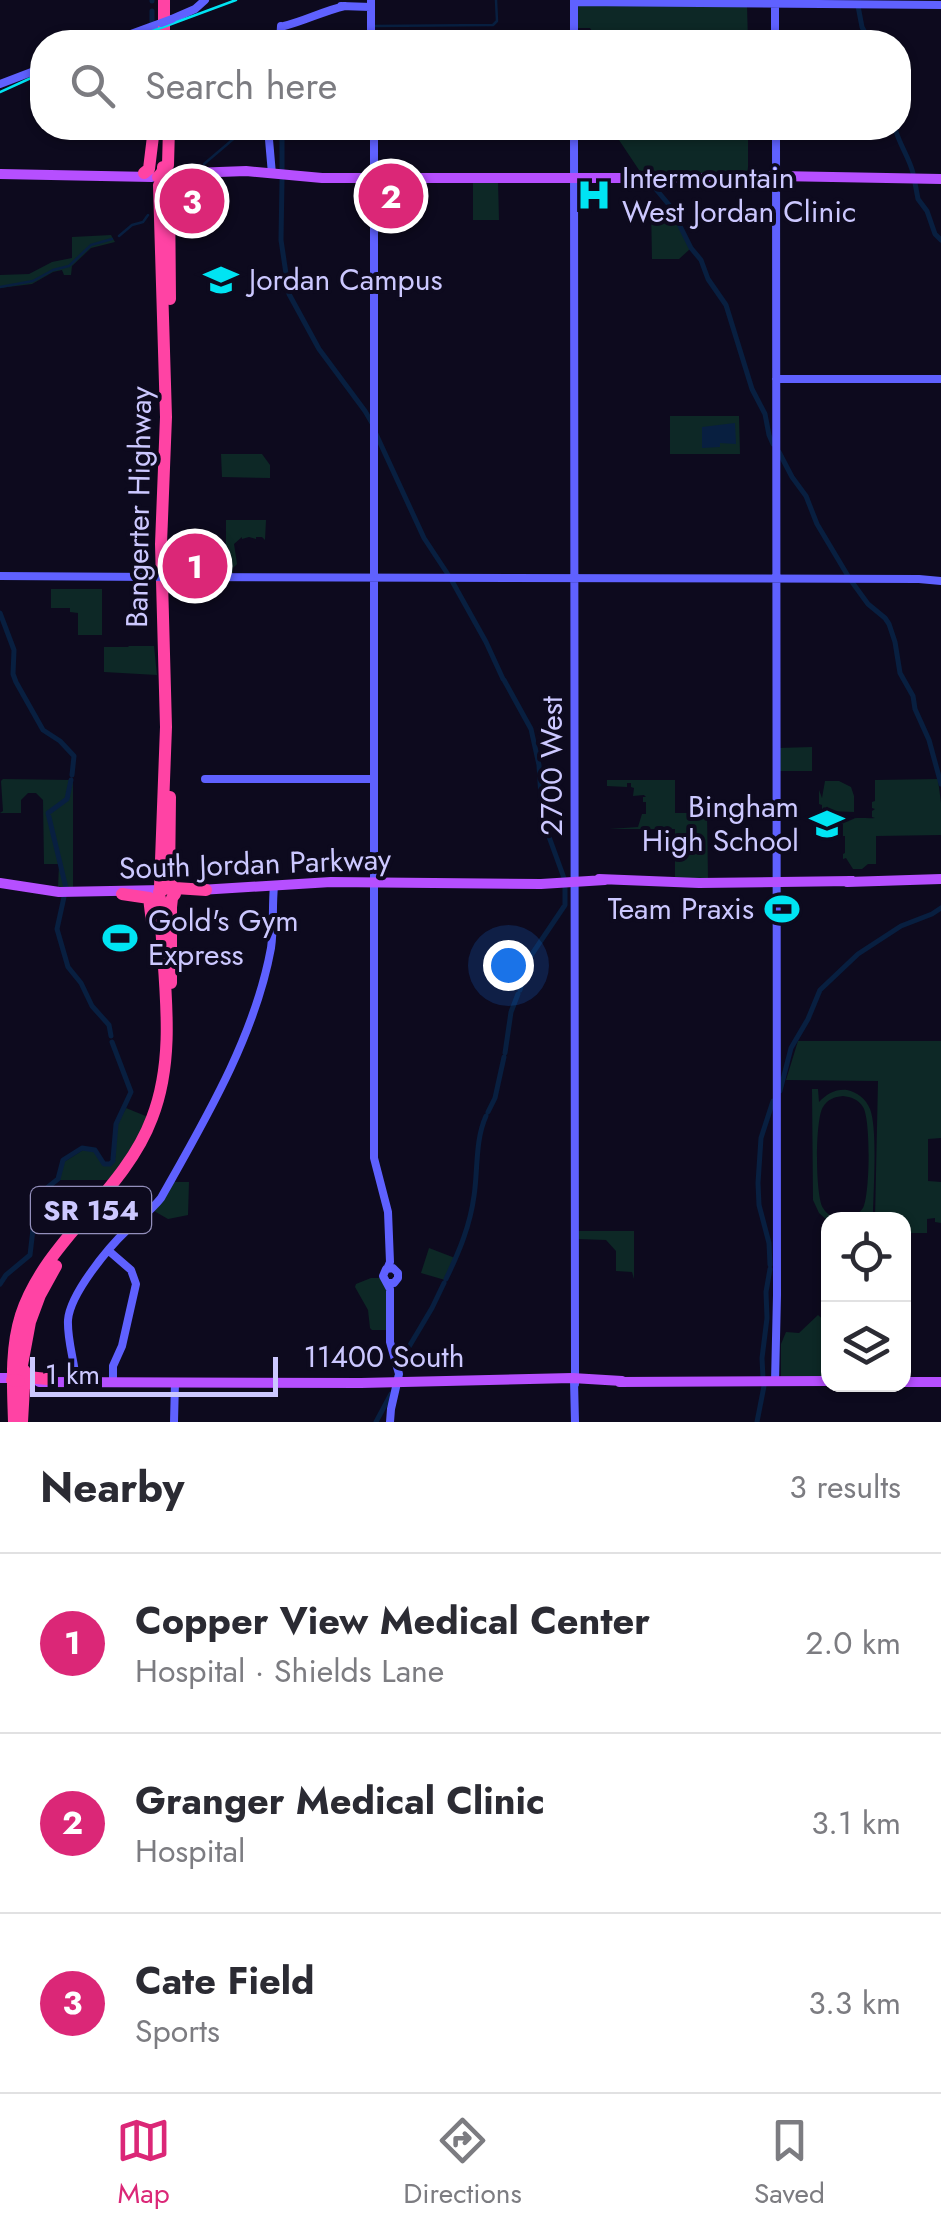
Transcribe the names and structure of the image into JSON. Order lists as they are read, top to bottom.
{
  "streets": {
    "highway": ["Bangerter Highway", "SR 154"],
    "main road": ["South Jordan Parkway", "11400 South"],
    "street": ["2700 West"]
  },
  "crossings": [
    ["Bangerter Highway", "South Jordan Parkway"],
    ["Bangerter Highway", "SR 154"],
    ["2700 West", "South Jordan Parkway"],
    ["2700 West", "11400 South"]
  ],
  "places": {
    "hospital": ["Intermountain West Jordan Clinic"],
    "school or university": ["Jordan Campus", "Bingham High School"],
    "sports": ["Team Praxis", "Gold's Gym Express"]
  },
  "scale_bar": "1 km",
  "page": {
    "search": "Search here",
    "pins": ["2", "3", "1"],
    "scale": "1 km",
    "heading": ["Nearby", "3 results"],
    "list": [
      {
        "mark": "1",
        "name": "Copper View Medical Center",
        "note": "Hospital · Shields Lane",
        "value": "2.0 km"
      },
      {
        "mark": "2",
        "name": "Granger Medical Clinic",
        "note": "Hospital",
        "value": "3.1 km"
      },
      {
        "mark": "3",
        "name": "Cate Field",
        "note": "Sports",
        "value": "3.3 km"
      }
    ],
    "nav": ["Map", "Directions", "Saved"]
  }
}
